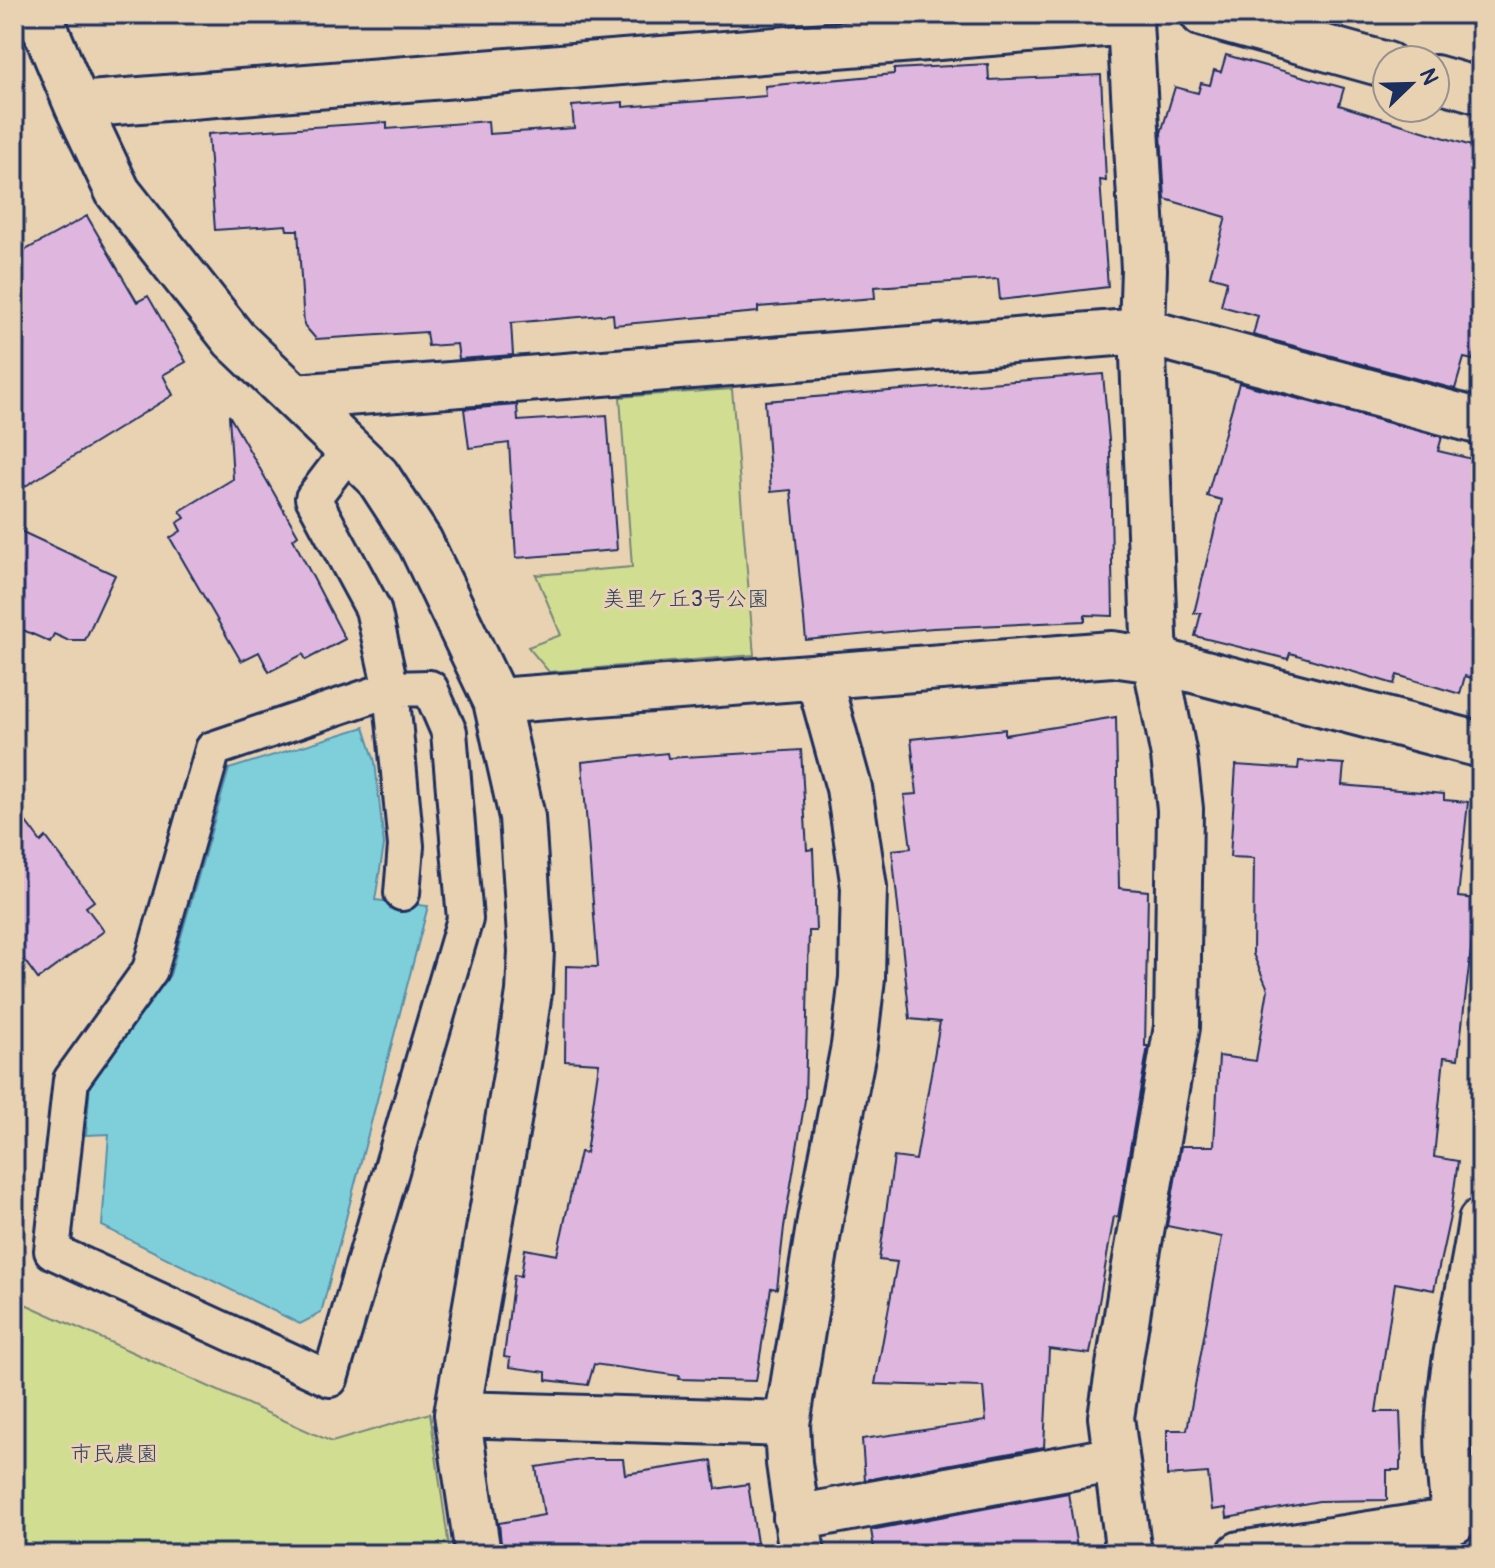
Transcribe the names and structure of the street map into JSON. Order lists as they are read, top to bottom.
{
  "parks": ["美里ケ丘3号公園", "市民農園"],
  "north": "top right"
}
